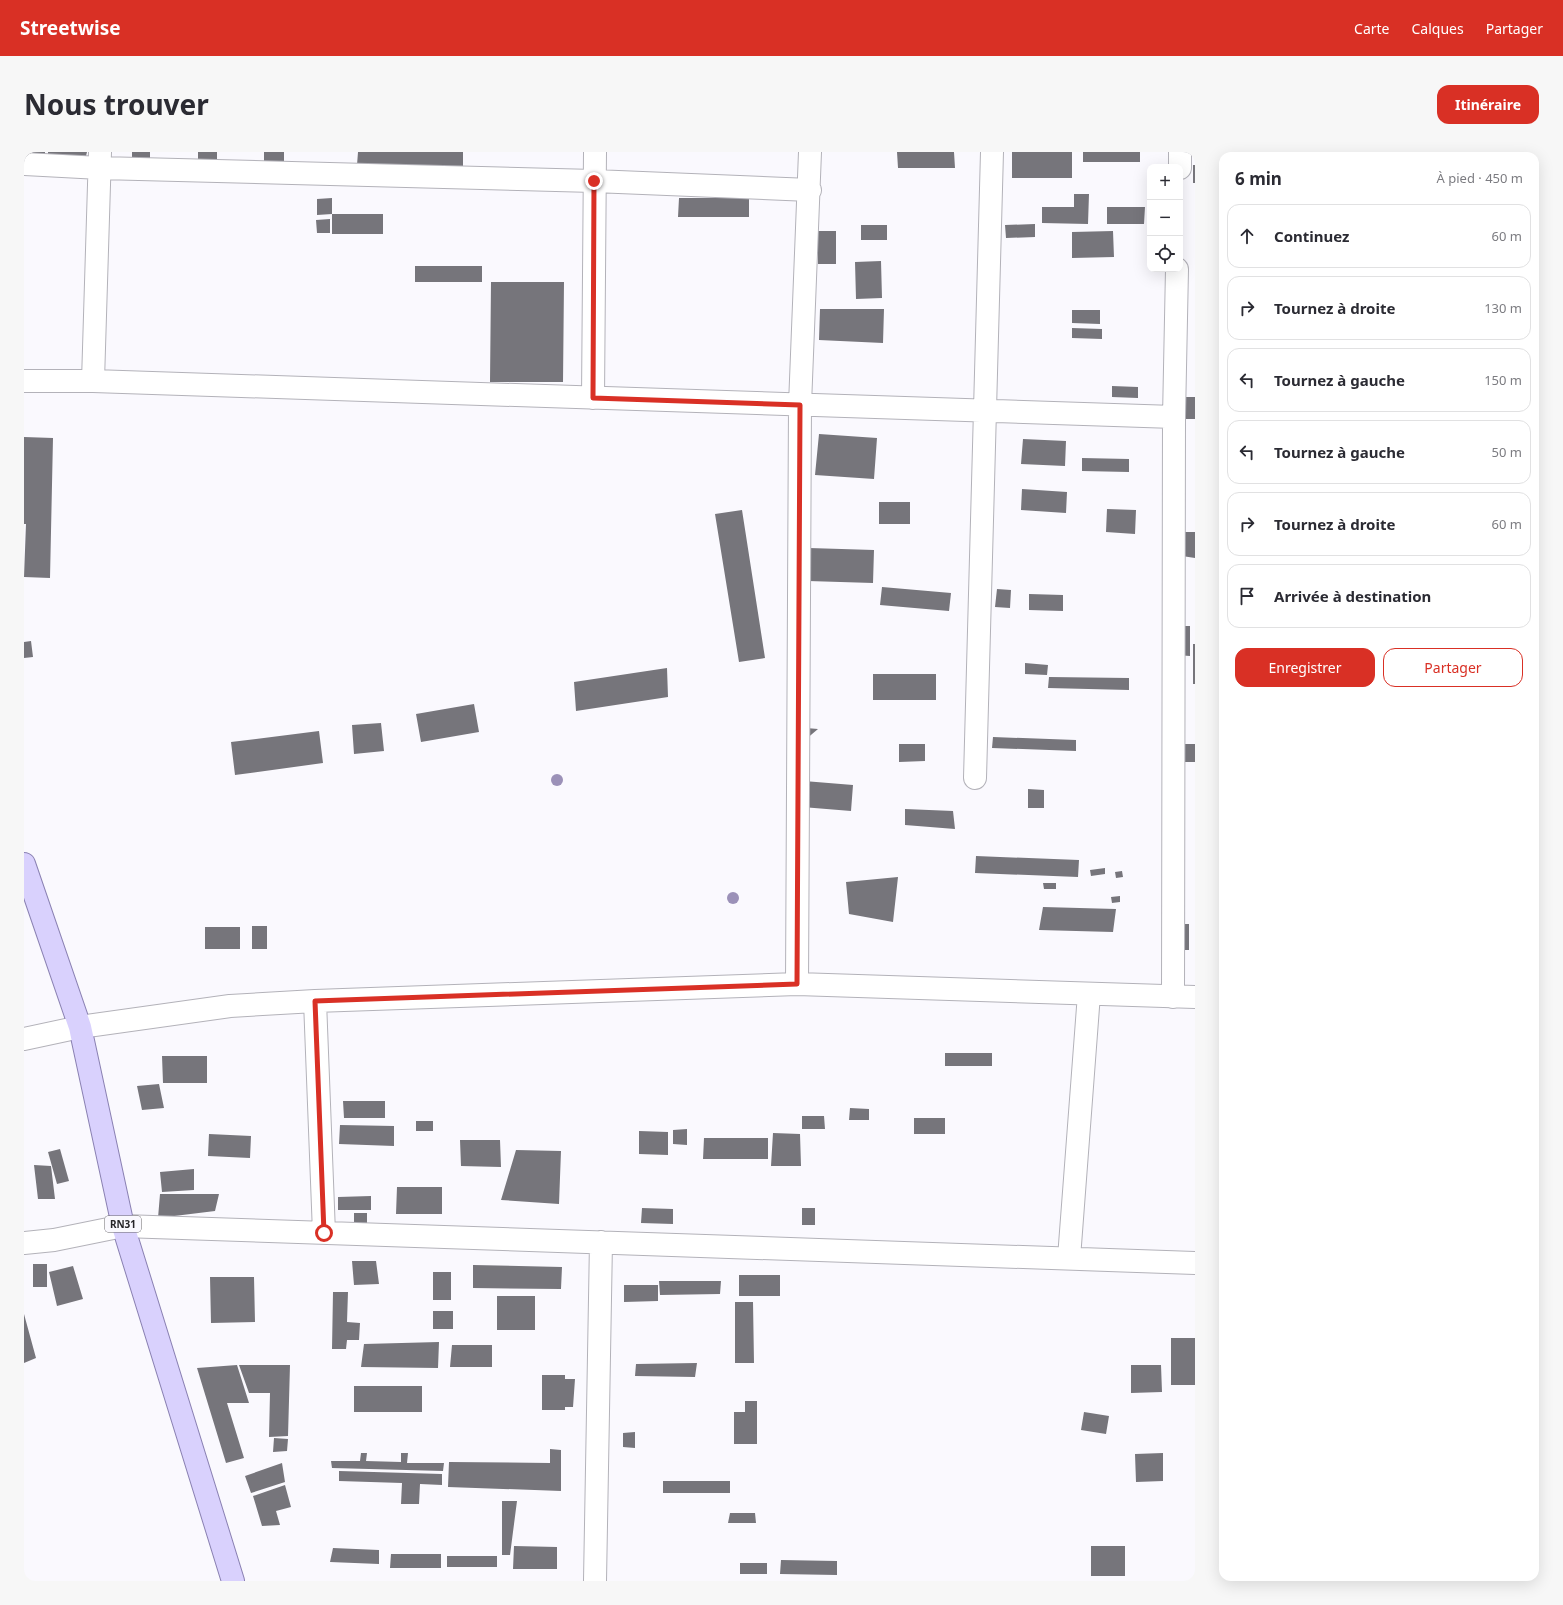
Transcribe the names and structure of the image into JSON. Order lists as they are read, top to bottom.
{
  "streets": {
    "main road": ["RN31"]
  },
  "page": {
    "header": "Streetwise",
    "nav": ["Carte", "Calques", "Partager"],
    "title": "Nous trouver",
    "buttons": [
      "Itinéraire",
      ["Enregistrer", "Partager"]
    ],
    "heading": ["6 min", "À pied · 450 m"],
    "map_buttons": ["+", "−"],
    "list": [
      ["Continuez", "60 m"],
      ["Tournez à droite", "130 m"],
      ["Tournez à gauche", "150 m"],
      ["Tournez à gauche", "50 m"],
      ["Tournez à droite", "60 m"],
      "Arrivée à destination"
    ]
  }
}
